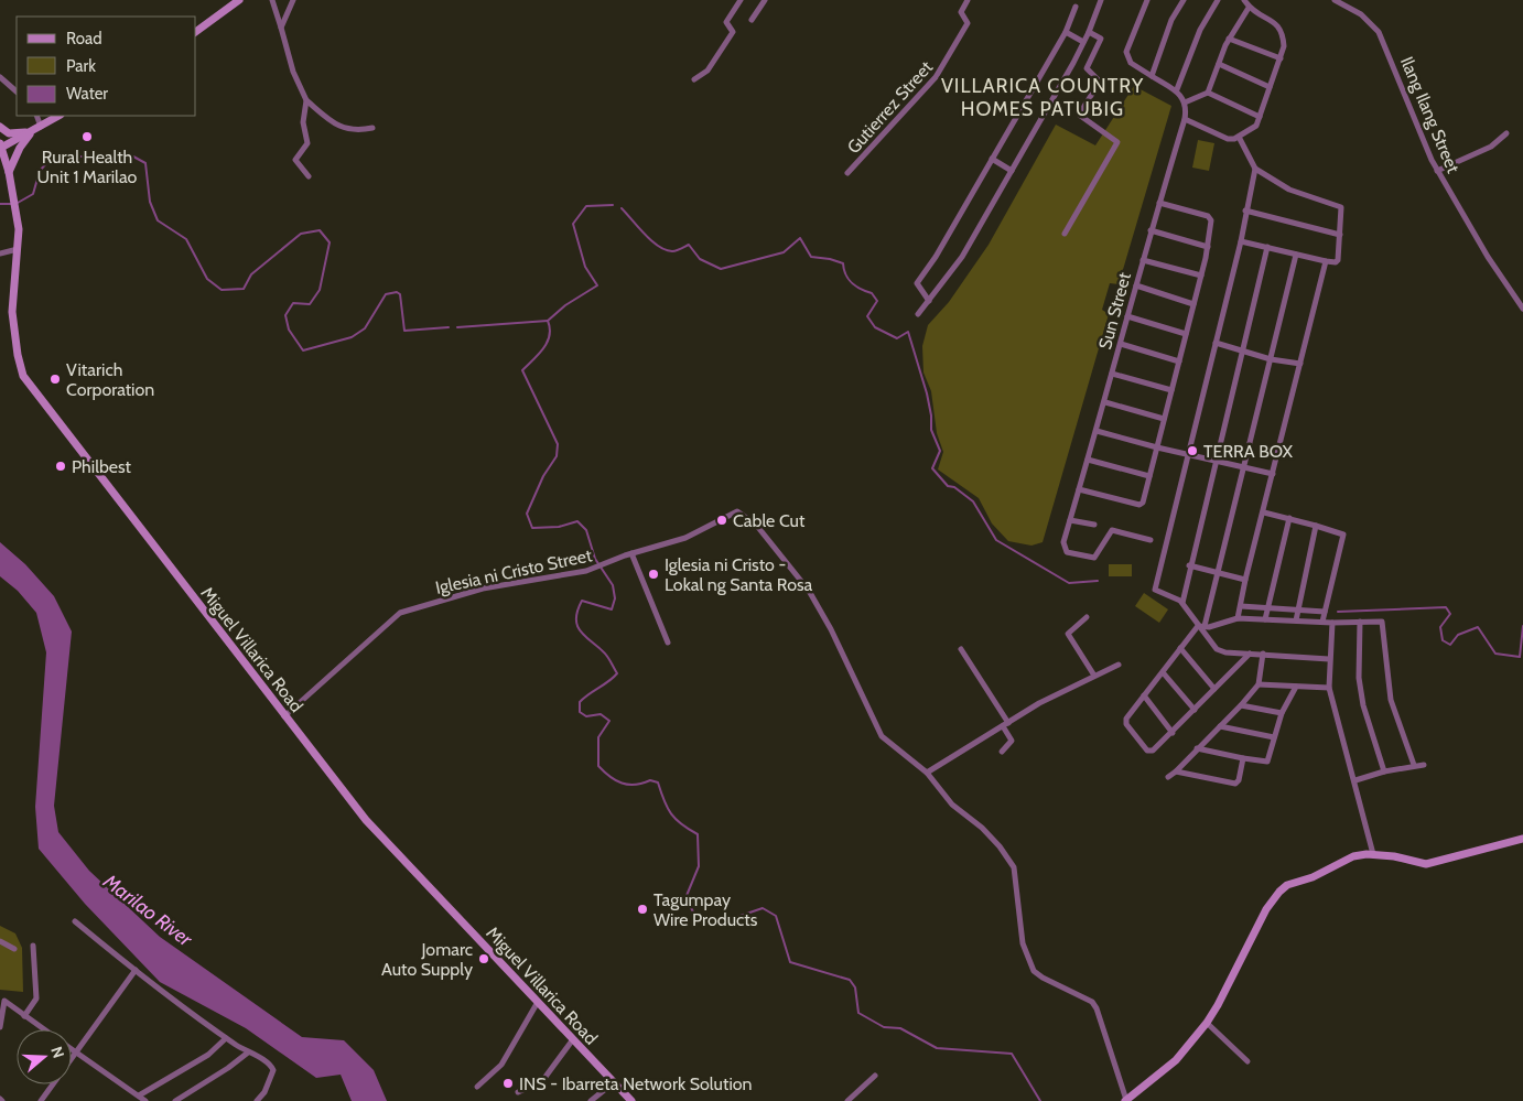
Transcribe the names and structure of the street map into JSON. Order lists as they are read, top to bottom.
{
  "streets": {
    "main road": ["Miguel Villarica Road"],
    "street": [
      "Gutierrez Street",
      "Ilang Ilang Street",
      "Sun Street",
      "Iglesia ni Cristo Street"
    ]
  },
  "crossings": [
    ["Iglesia ni Cristo Street", "Miguel Villarica Road"]
  ],
  "districts": ["VILLARICA COUNTRY HOMES PATUBIG"],
  "water": ["Marilao River"],
  "places": [
    "Rural Health Unit 1 Marilao",
    "Vitarich Corporation",
    "TERRA BOX",
    "Philbest",
    "Cable Cut",
    "Iglesia ni Cristo - Lokal ng Santa Rosa",
    "Tagumpay Wire Products",
    "Jomarc Auto Supply",
    "INS - Ibarreta Network Solution"
  ],
  "legend": ["Road", "Park", "Water"],
  "north": "right"
}
